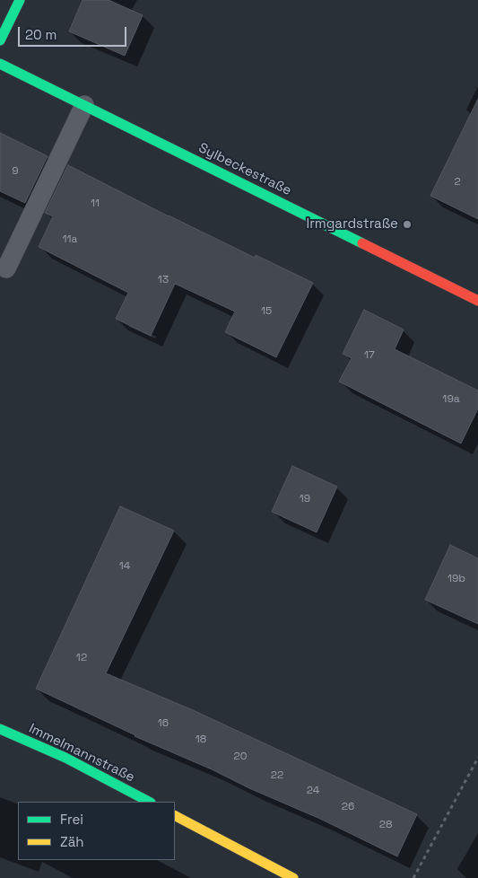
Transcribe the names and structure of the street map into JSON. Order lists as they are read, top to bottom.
{
  "streets": {
    "street": ["Sylbeckestraße", "Immelmannstraße"]
  },
  "places": ["Irmgardstraße"],
  "house_numbers": [
    "9",
    "2",
    "11",
    "11a",
    "13",
    "15",
    "17",
    "19a",
    "19",
    "14",
    "19b",
    "12",
    "16",
    "18",
    "20",
    "22",
    "24",
    "26",
    "28"
  ],
  "legend": ["Frei", "Zäh"],
  "scale_bar": "20 m"
}
